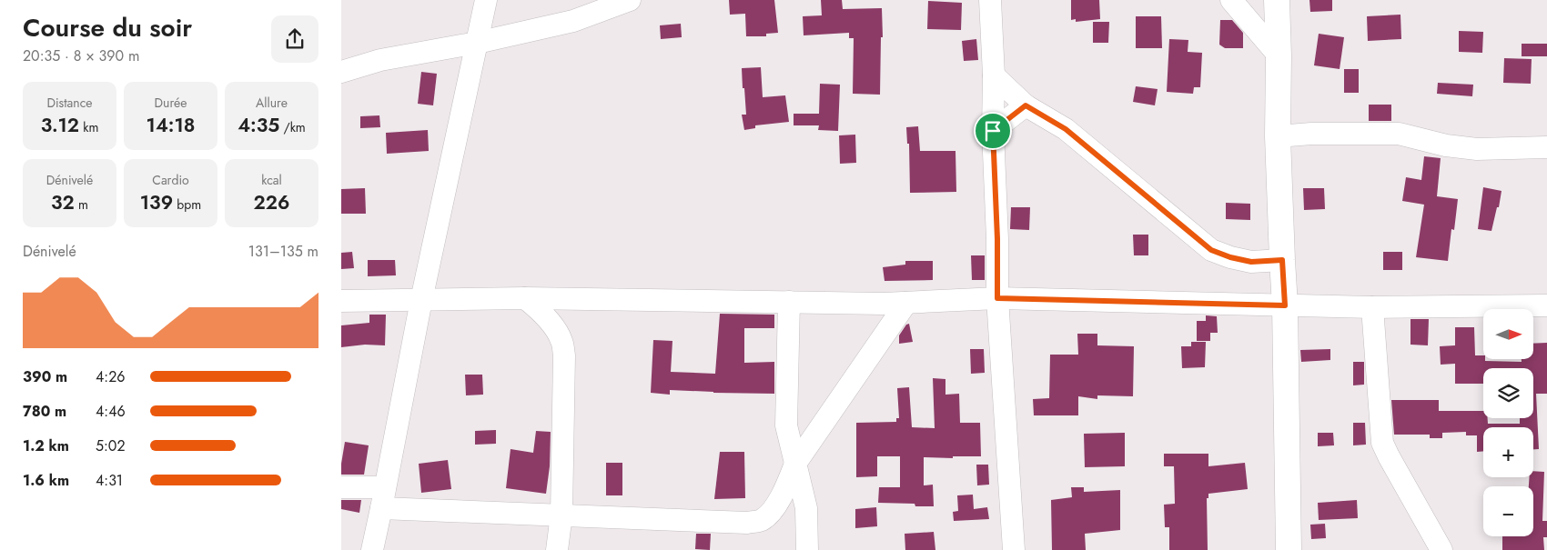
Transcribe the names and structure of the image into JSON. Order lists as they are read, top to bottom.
{
  "north": "right",
  "page": {
    "heading": ["Course du soir", "20:35 · 8 × 390 m"],
    "stats": [
      ["Distance", "3.12 km"],
      ["Durée", "14:18"],
      ["Allure", "4:35 /km"],
      ["Dénivelé", "32 m"],
      ["Cardio", "139 bpm"],
      ["kcal", "226"]
    ],
    "chart": ["Dénivelé", "131–135 m"],
    "map_buttons": ["+", "−"],
    "list": [
      {
        "name": "390 m",
        "note": "4:26"
      },
      {
        "name": "780 m",
        "note": "4:46"
      },
      {
        "name": "1.2 km",
        "note": "5:02"
      },
      {
        "name": "1.6 km",
        "note": "4:31"
      }
    ]
  }
}
